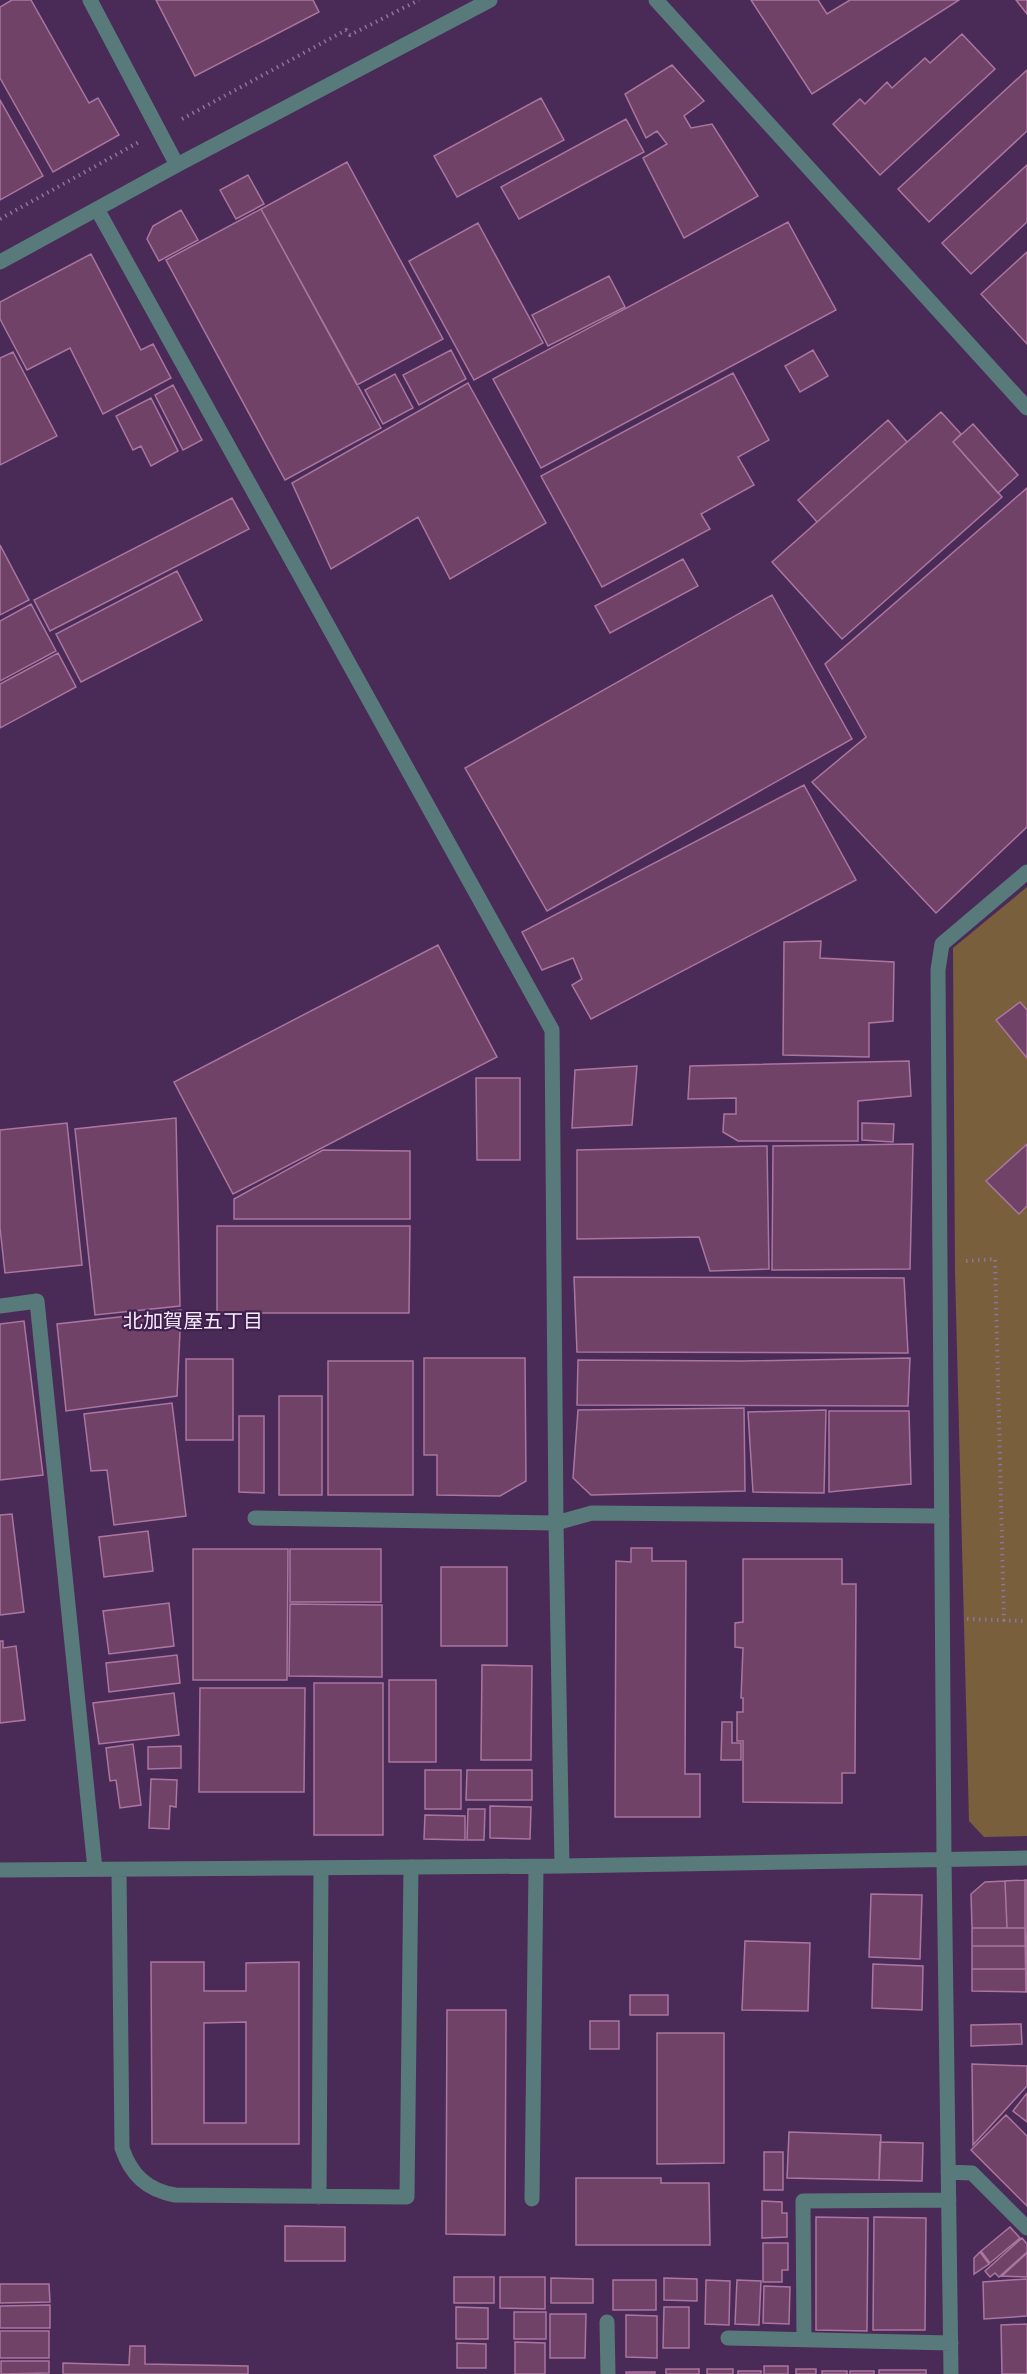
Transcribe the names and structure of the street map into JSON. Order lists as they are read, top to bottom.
{
  "districts": ["北加賀屋五丁目"]
}
